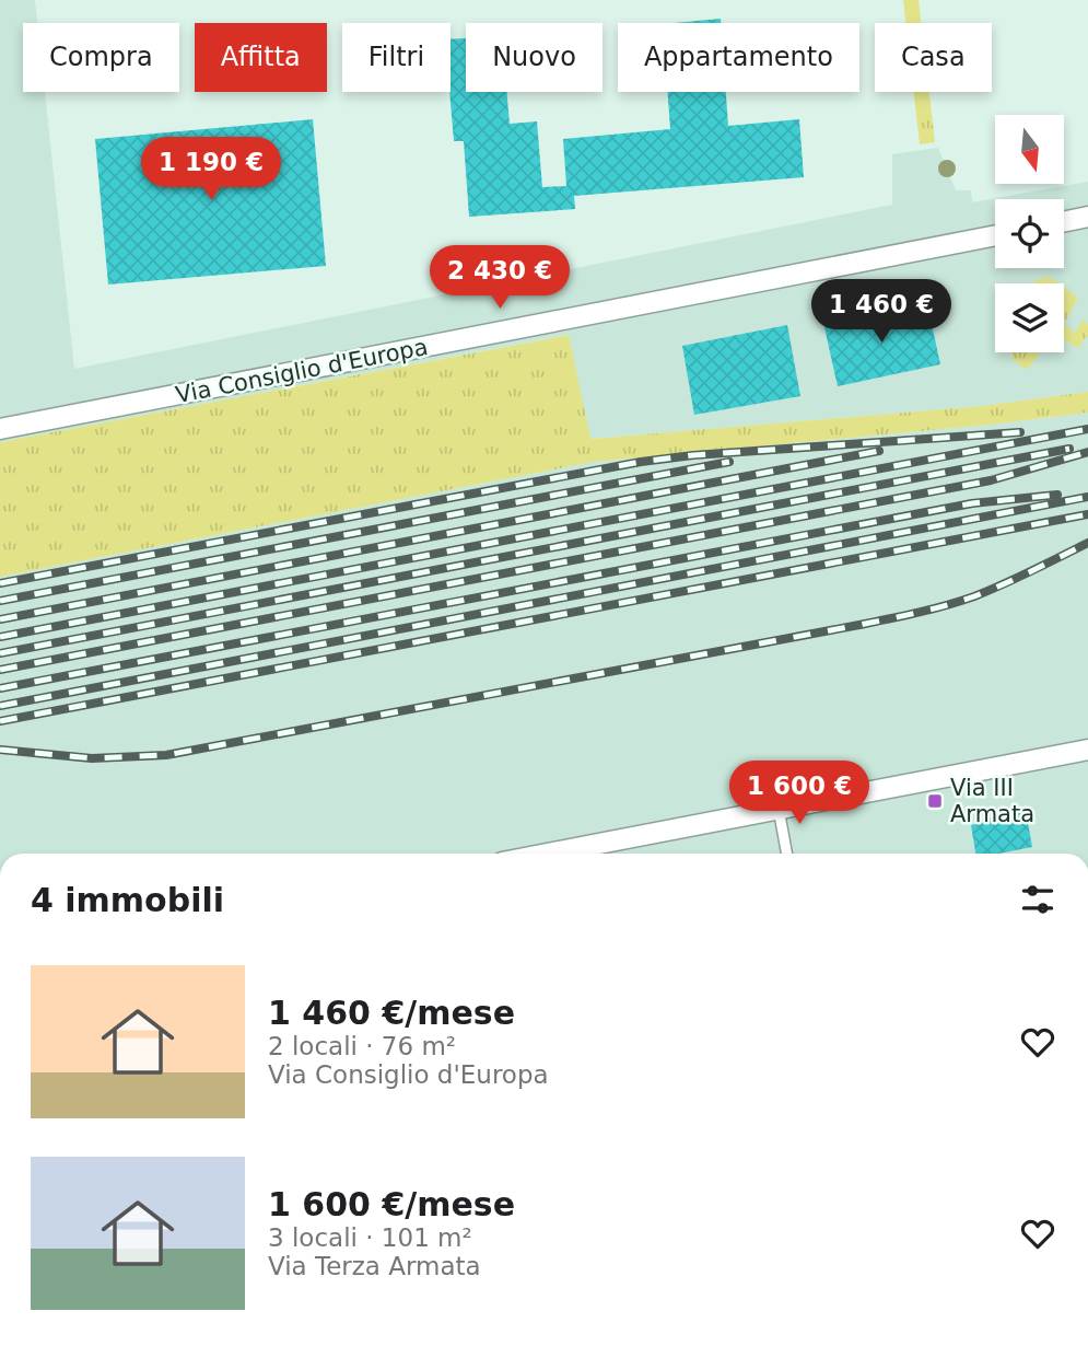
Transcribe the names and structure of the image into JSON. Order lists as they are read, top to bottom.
{
  "streets": {
    "street": ["Via Consiglio d'Europa"]
  },
  "places": {
    "transit": ["Via III Armata"]
  },
  "north": "bottom",
  "page": {
    "chip": [
      "Compra",
      "Affitta",
      "Filtri",
      "Nuovo",
      "Appartamento",
      "Casa"
    ],
    "price": [
      "1 190 €",
      "2 430 €",
      "1 460 €",
      "1 600 €"
    ],
    "heading": "4 immobili",
    "list": [
      {
        "name": "1 460 €/mese",
        "note": "2 locali · 76 m² · Via Consiglio d'Europa"
      },
      {
        "name": "1 600 €/mese",
        "note": "3 locali · 101 m² · Via Terza Armata"
      }
    ]
  }
}
